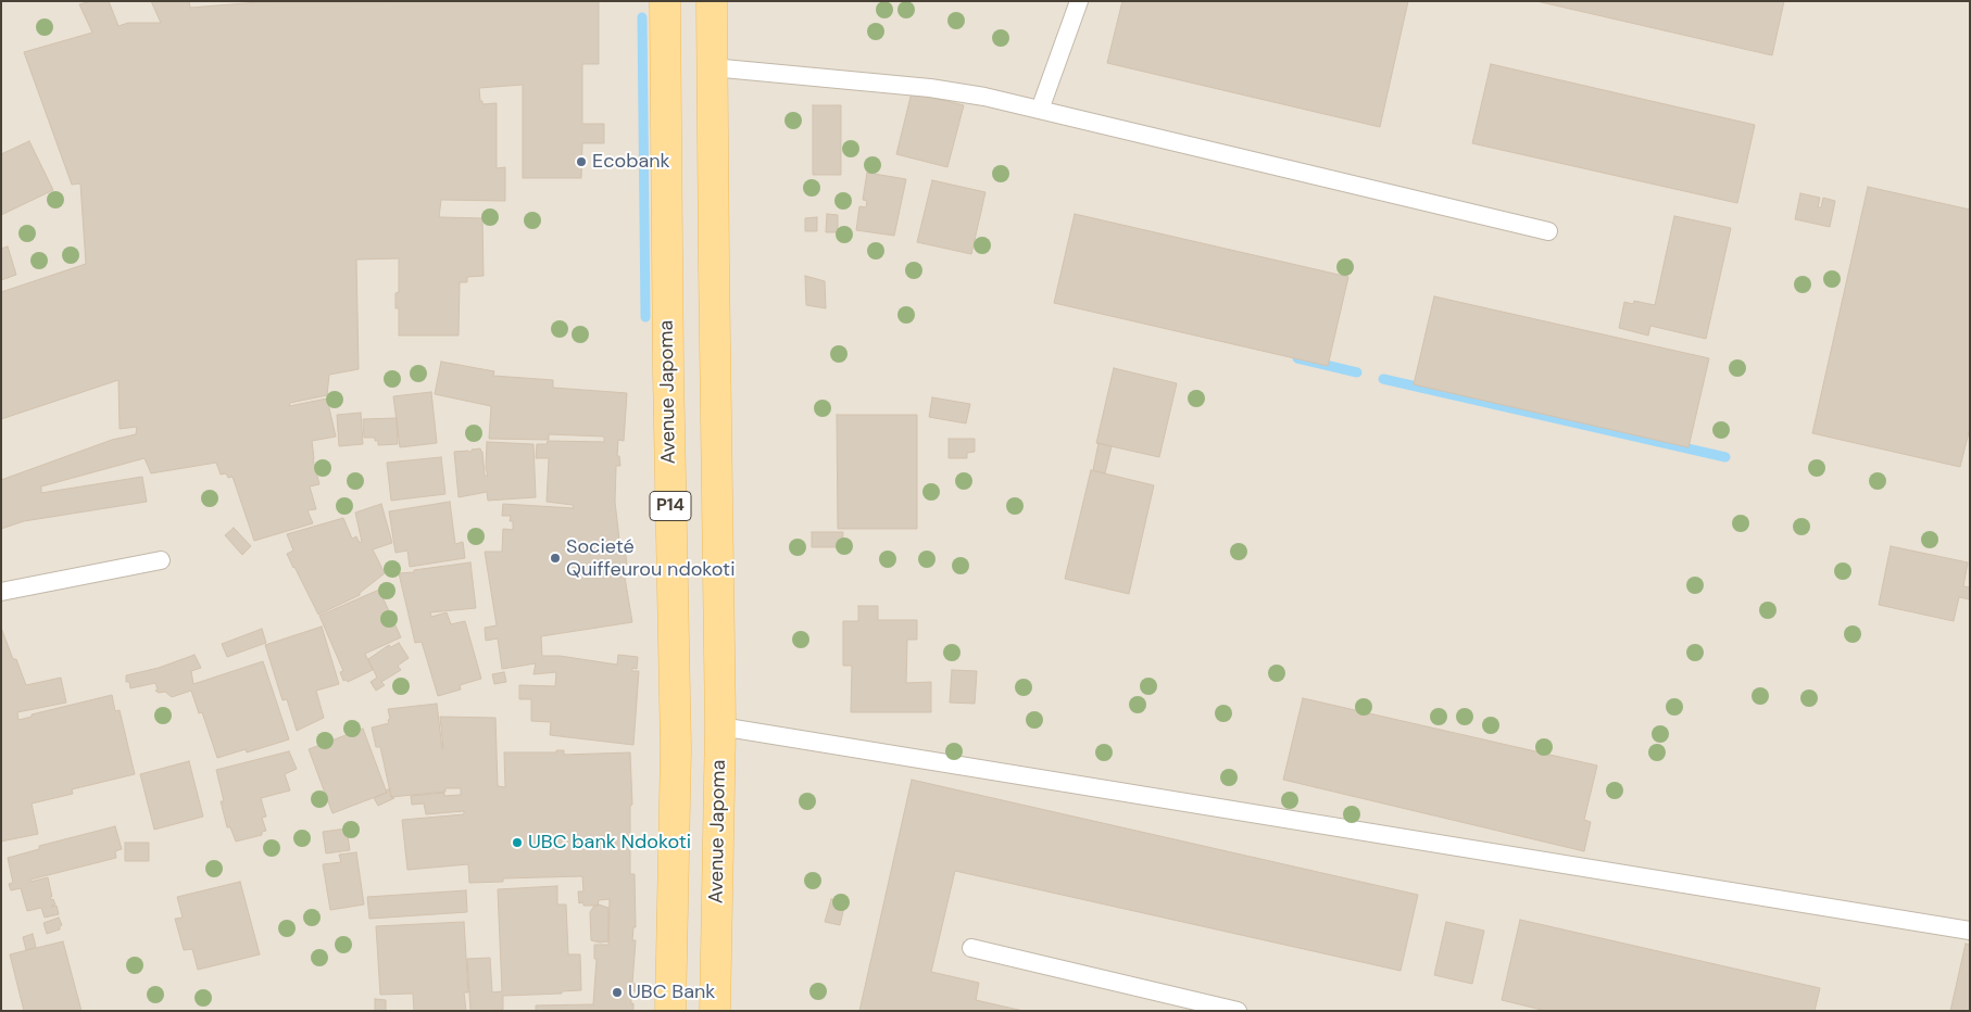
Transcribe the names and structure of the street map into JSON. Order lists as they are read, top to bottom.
{
  "streets": {
    "main road": ["Avenue Japoma", "P14"]
  },
  "places": [
    "Ecobank",
    "Societé Quiffeurou ndokoti",
    "UBC bank Ndokoti",
    "UBC Bank"
  ]
}
